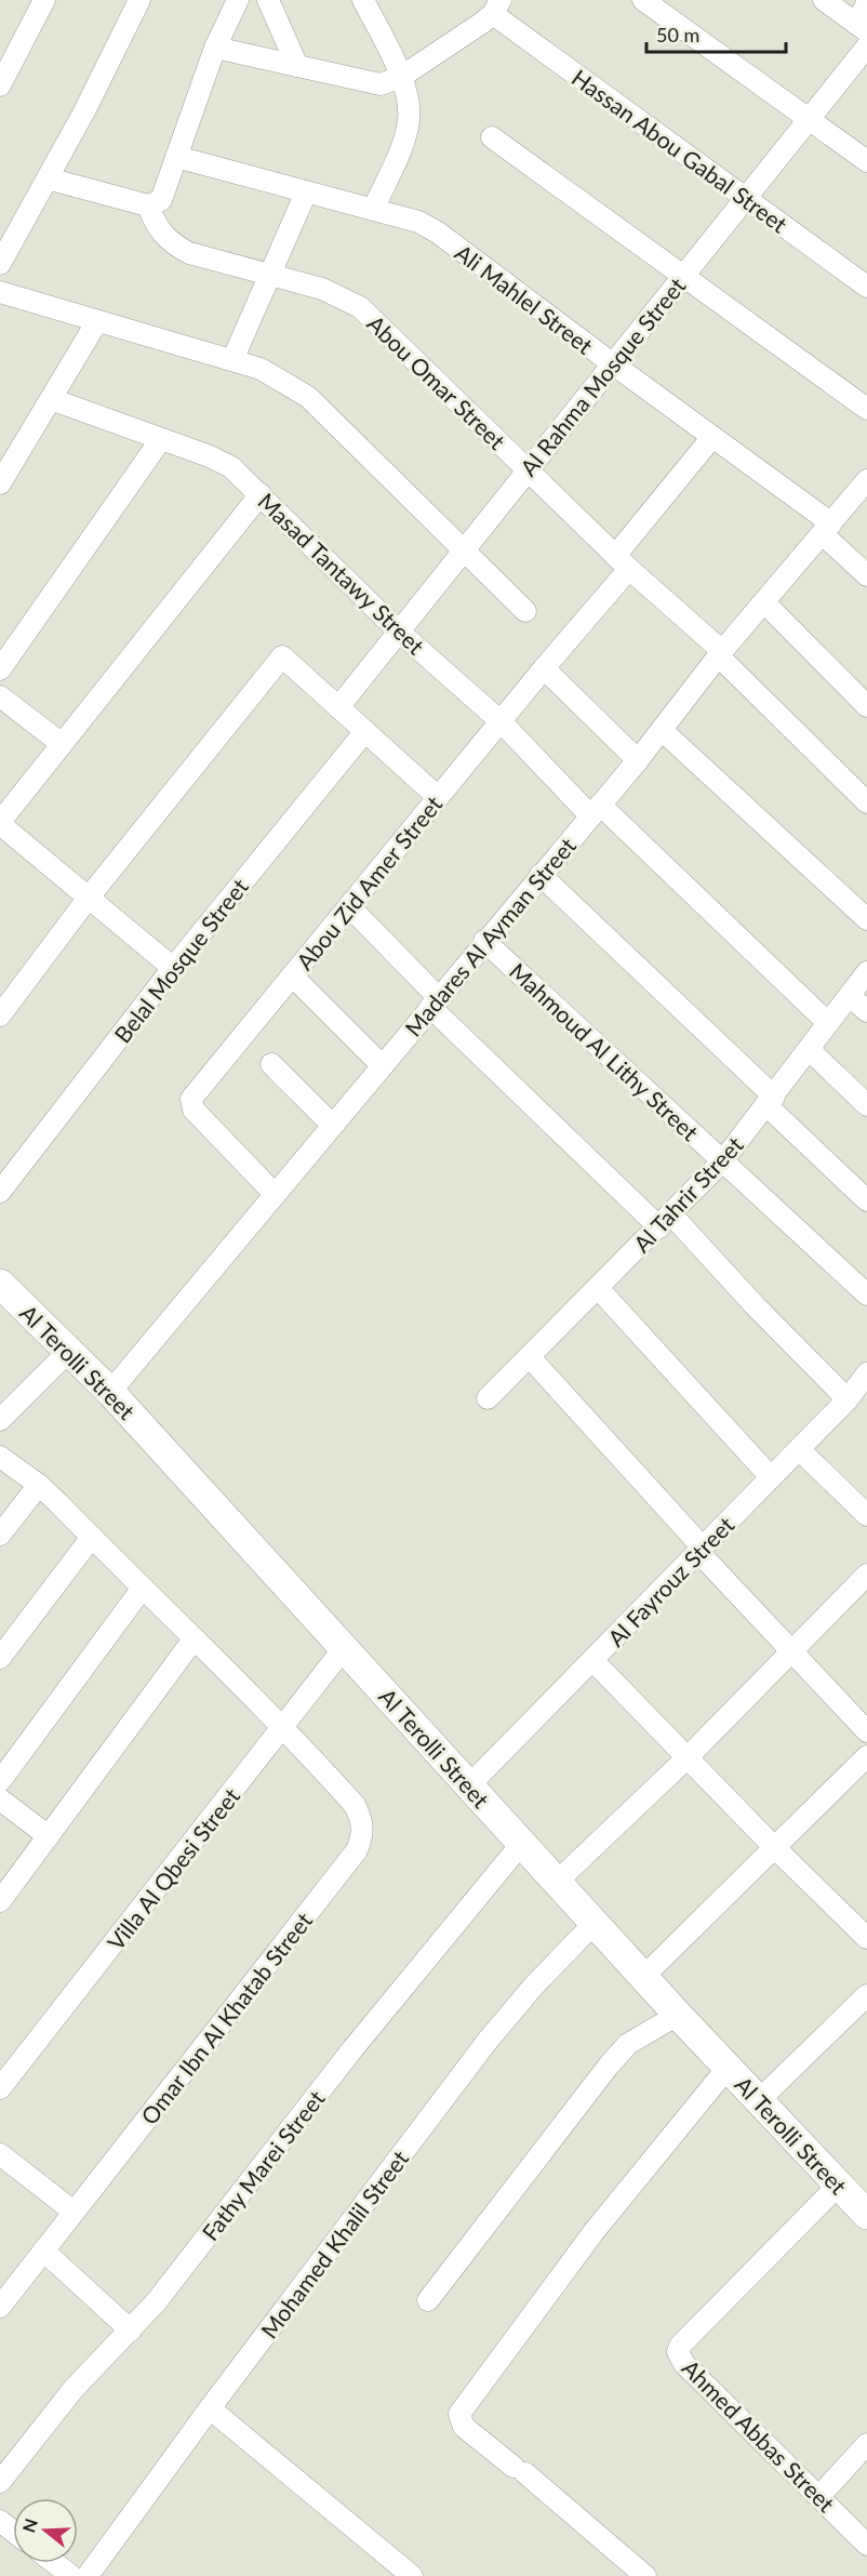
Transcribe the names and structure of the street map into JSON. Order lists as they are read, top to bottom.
{
  "streets": {
    "street": [
      "Hassan Abou Gabal Street",
      "Ali Mahlel Street",
      "Al Rahma Mosque Street",
      "Abou Omar Street",
      "Masad Tantawy Street",
      "Abou Zid Amer Street",
      "Madares Al Ayman Street",
      "Belal Mosque Street",
      "Mahmoud Al Lithy Street",
      "Al Tahrir Street",
      "Al Terolli Street",
      "Al Fayrouz Street",
      "Villa Al Qbesi Street",
      "Omar Ibn Al Khatab Street",
      "Fathy Marei Street",
      "Mohamed Khalil Street",
      "Ahmed Abbas Street"
    ]
  },
  "crossings": [
    ["Hassan Abou Gabal Street", "Al Rahma Mosque Street"],
    ["Ali Mahlel Street", "Al Rahma Mosque Street"],
    ["Ali Mahlel Street", "Abou Zid Amer Street"],
    ["Ali Mahlel Street", "Madares Al Ayman Street"],
    ["Al Rahma Mosque Street", "Abou Omar Street"],
    ["Al Rahma Mosque Street", "Masad Tantawy Street"],
    ["Abou Omar Street", "Abou Zid Amer Street"],
    ["Abou Omar Street", "Madares Al Ayman Street"],
    ["Masad Tantawy Street", "Abou Zid Amer Street"],
    ["Masad Tantawy Street", "Madares Al Ayman Street"],
    ["Masad Tantawy Street", "Al Tahrir Street"],
    ["Abou Zid Amer Street", "Madares Al Ayman Street"],
    ["Madares Al Ayman Street", "Mahmoud Al Lithy Street"],
    ["Madares Al Ayman Street", "Al Terolli Street"],
    ["Mahmoud Al Lithy Street", "Al Tahrir Street"],
    ["Al Terolli Street", "Al Fayrouz Street"],
    ["Al Terolli Street", "Villa Al Qbesi Street"],
    ["Al Terolli Street", "Fathy Marei Street"],
    ["Al Terolli Street", "Mohamed Khalil Street"],
    ["Al Terolli Street", "Ahmed Abbas Street"],
    ["Villa Al Qbesi Street", "Omar Ibn Al Khatab Street"]
  ],
  "scale_bar": "50 m",
  "north": "left"
}
